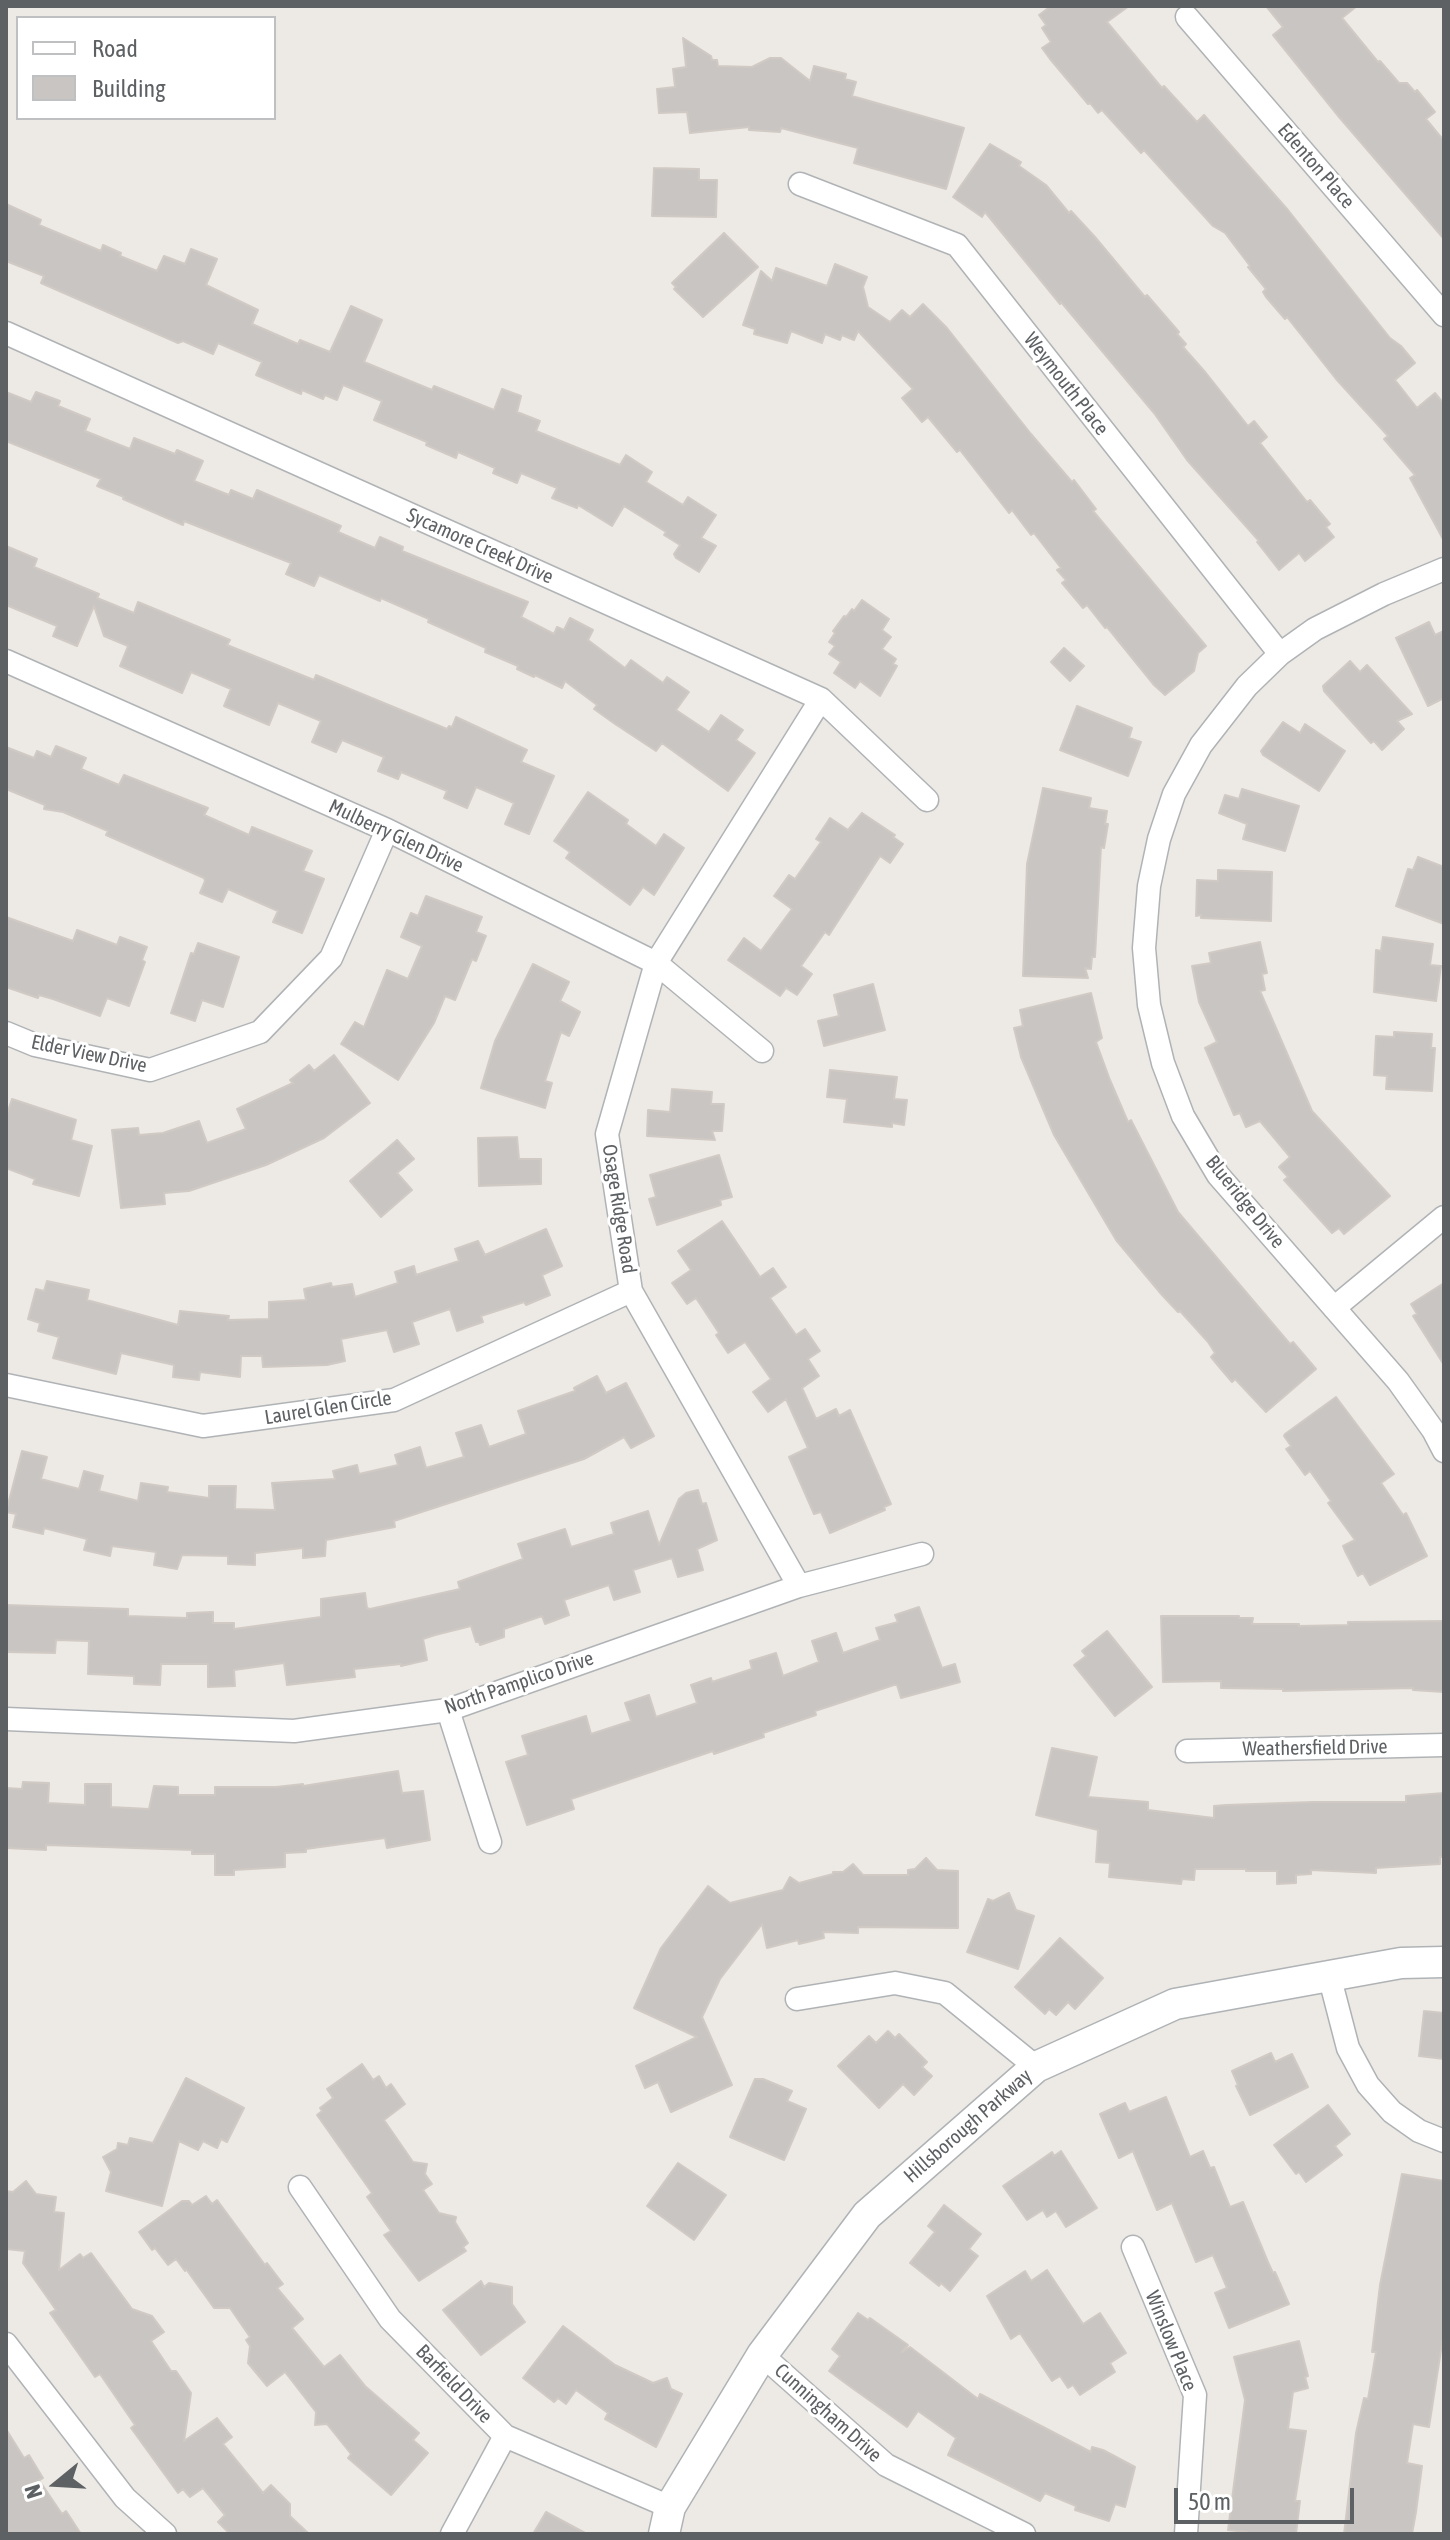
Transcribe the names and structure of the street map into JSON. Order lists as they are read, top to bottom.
{
  "streets": {
    "street": [
      "Edenton Place",
      "Weymouth Place",
      "Sycamore Creek Drive",
      "Mulberry Glen Drive",
      "Elder View Drive",
      "Blueridge Drive",
      "Osage Ridge Road",
      "Laurel Glen Circle",
      "North Pamplico Drive",
      "Weathersfield Drive",
      "Hillsborough Parkway",
      "Winslow Place",
      "Barfield Drive",
      "Cunningham Drive"
    ]
  },
  "crossings": [
    ["Weymouth Place", "Blueridge Drive"],
    ["Sycamore Creek Drive", "Osage Ridge Road"],
    ["Mulberry Glen Drive", "Elder View Drive"],
    ["Mulberry Glen Drive", "Osage Ridge Road"],
    ["Osage Ridge Road", "Laurel Glen Circle"],
    ["Osage Ridge Road", "North Pamplico Drive"],
    ["Hillsborough Parkway", "Barfield Drive"],
    ["Hillsborough Parkway", "Cunningham Drive"]
  ],
  "legend": ["Road", "Building"],
  "scale_bar": "50 m",
  "north": "left"
}
